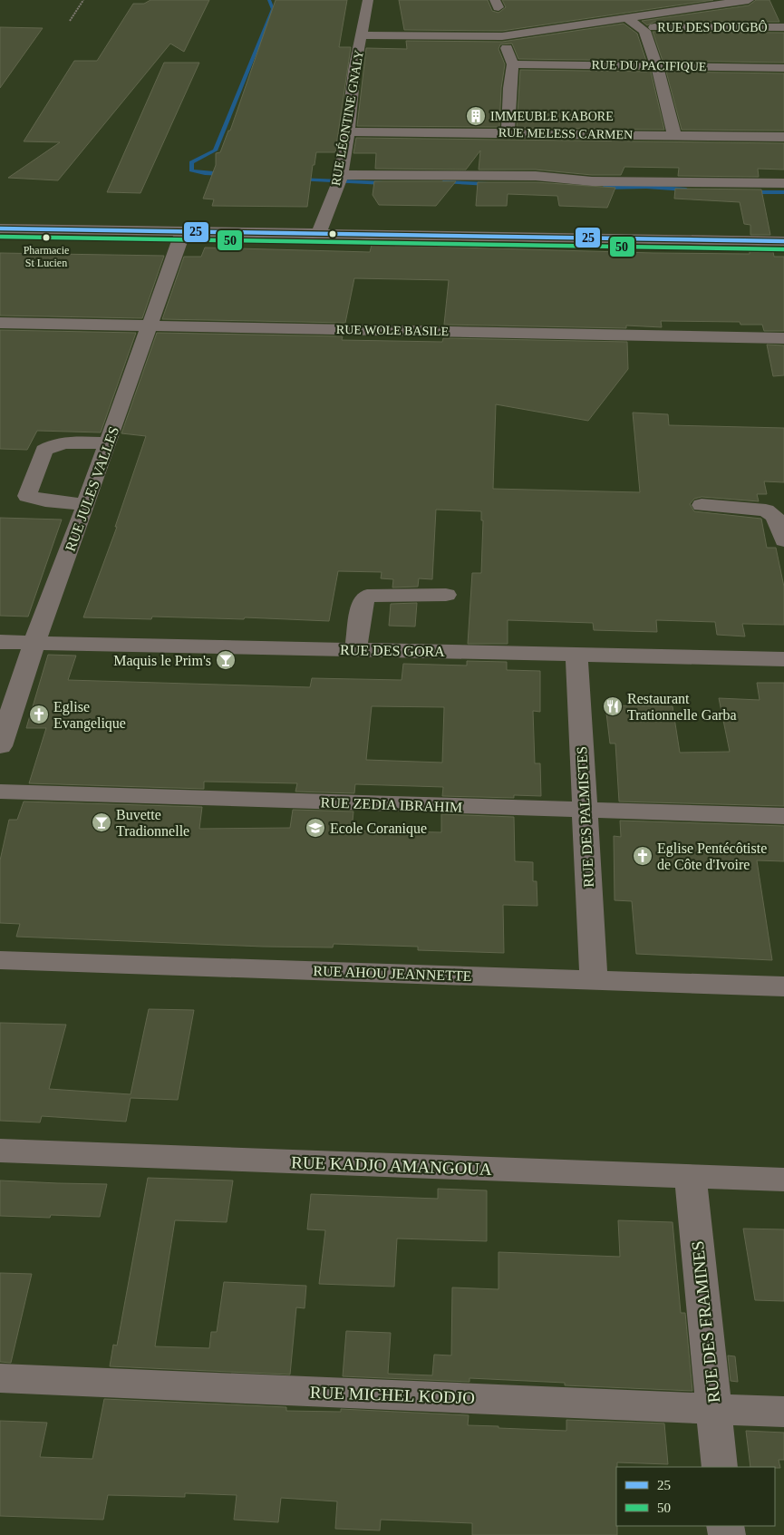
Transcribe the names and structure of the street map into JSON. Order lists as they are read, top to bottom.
{
  "streets": {
    "street": [
      "RUE DES DOUGBÔ",
      "RUE DU PACIFIQUE",
      "RUE LÉONTINE GNALY",
      "RUE MELESS CARMEN",
      "RUE WOLE BASILE",
      "RUE JULES VALLES",
      "RUE DES GORA",
      "RUE ZEDIA IBRAHIM",
      "RUE DES PALMISTES",
      "RUE AHOU JEANNETTE",
      "RUE KADJO AMANGOUA",
      "RUE DES FRAMINES",
      "RUE MICHEL KODJO"
    ]
  },
  "crossings": [
    ["RUE LÉONTINE GNALY", "RUE MELESS CARMEN"],
    ["RUE WOLE BASILE", "RUE JULES VALLES"],
    ["RUE JULES VALLES", "RUE DES GORA"],
    ["RUE DES GORA", "RUE DES PALMISTES"],
    ["RUE ZEDIA IBRAHIM", "RUE DES PALMISTES"],
    ["RUE DES PALMISTES", "RUE AHOU JEANNETTE"],
    ["RUE KADJO AMANGOUA", "RUE DES FRAMINES"],
    ["RUE DES FRAMINES", "RUE MICHEL KODJO"]
  ],
  "places": {
    "building": ["IMMEUBLE KABORE"],
    "other": ["Pharmacie St Lucien"],
    "bar": ["Maquis le Prim's", "Buvette Tradionnelle"],
    "restaurant": ["Restaurant Trationnelle Garba"],
    "church": ["Eglise Evangelique", "Eglise Pentécôtiste de Côte d'Ivoire"],
    "school or university": ["Ecole Coranique"]
  },
  "lines": ["transit line 25", "transit line 50"],
  "legend": ["25", "50"]
}
